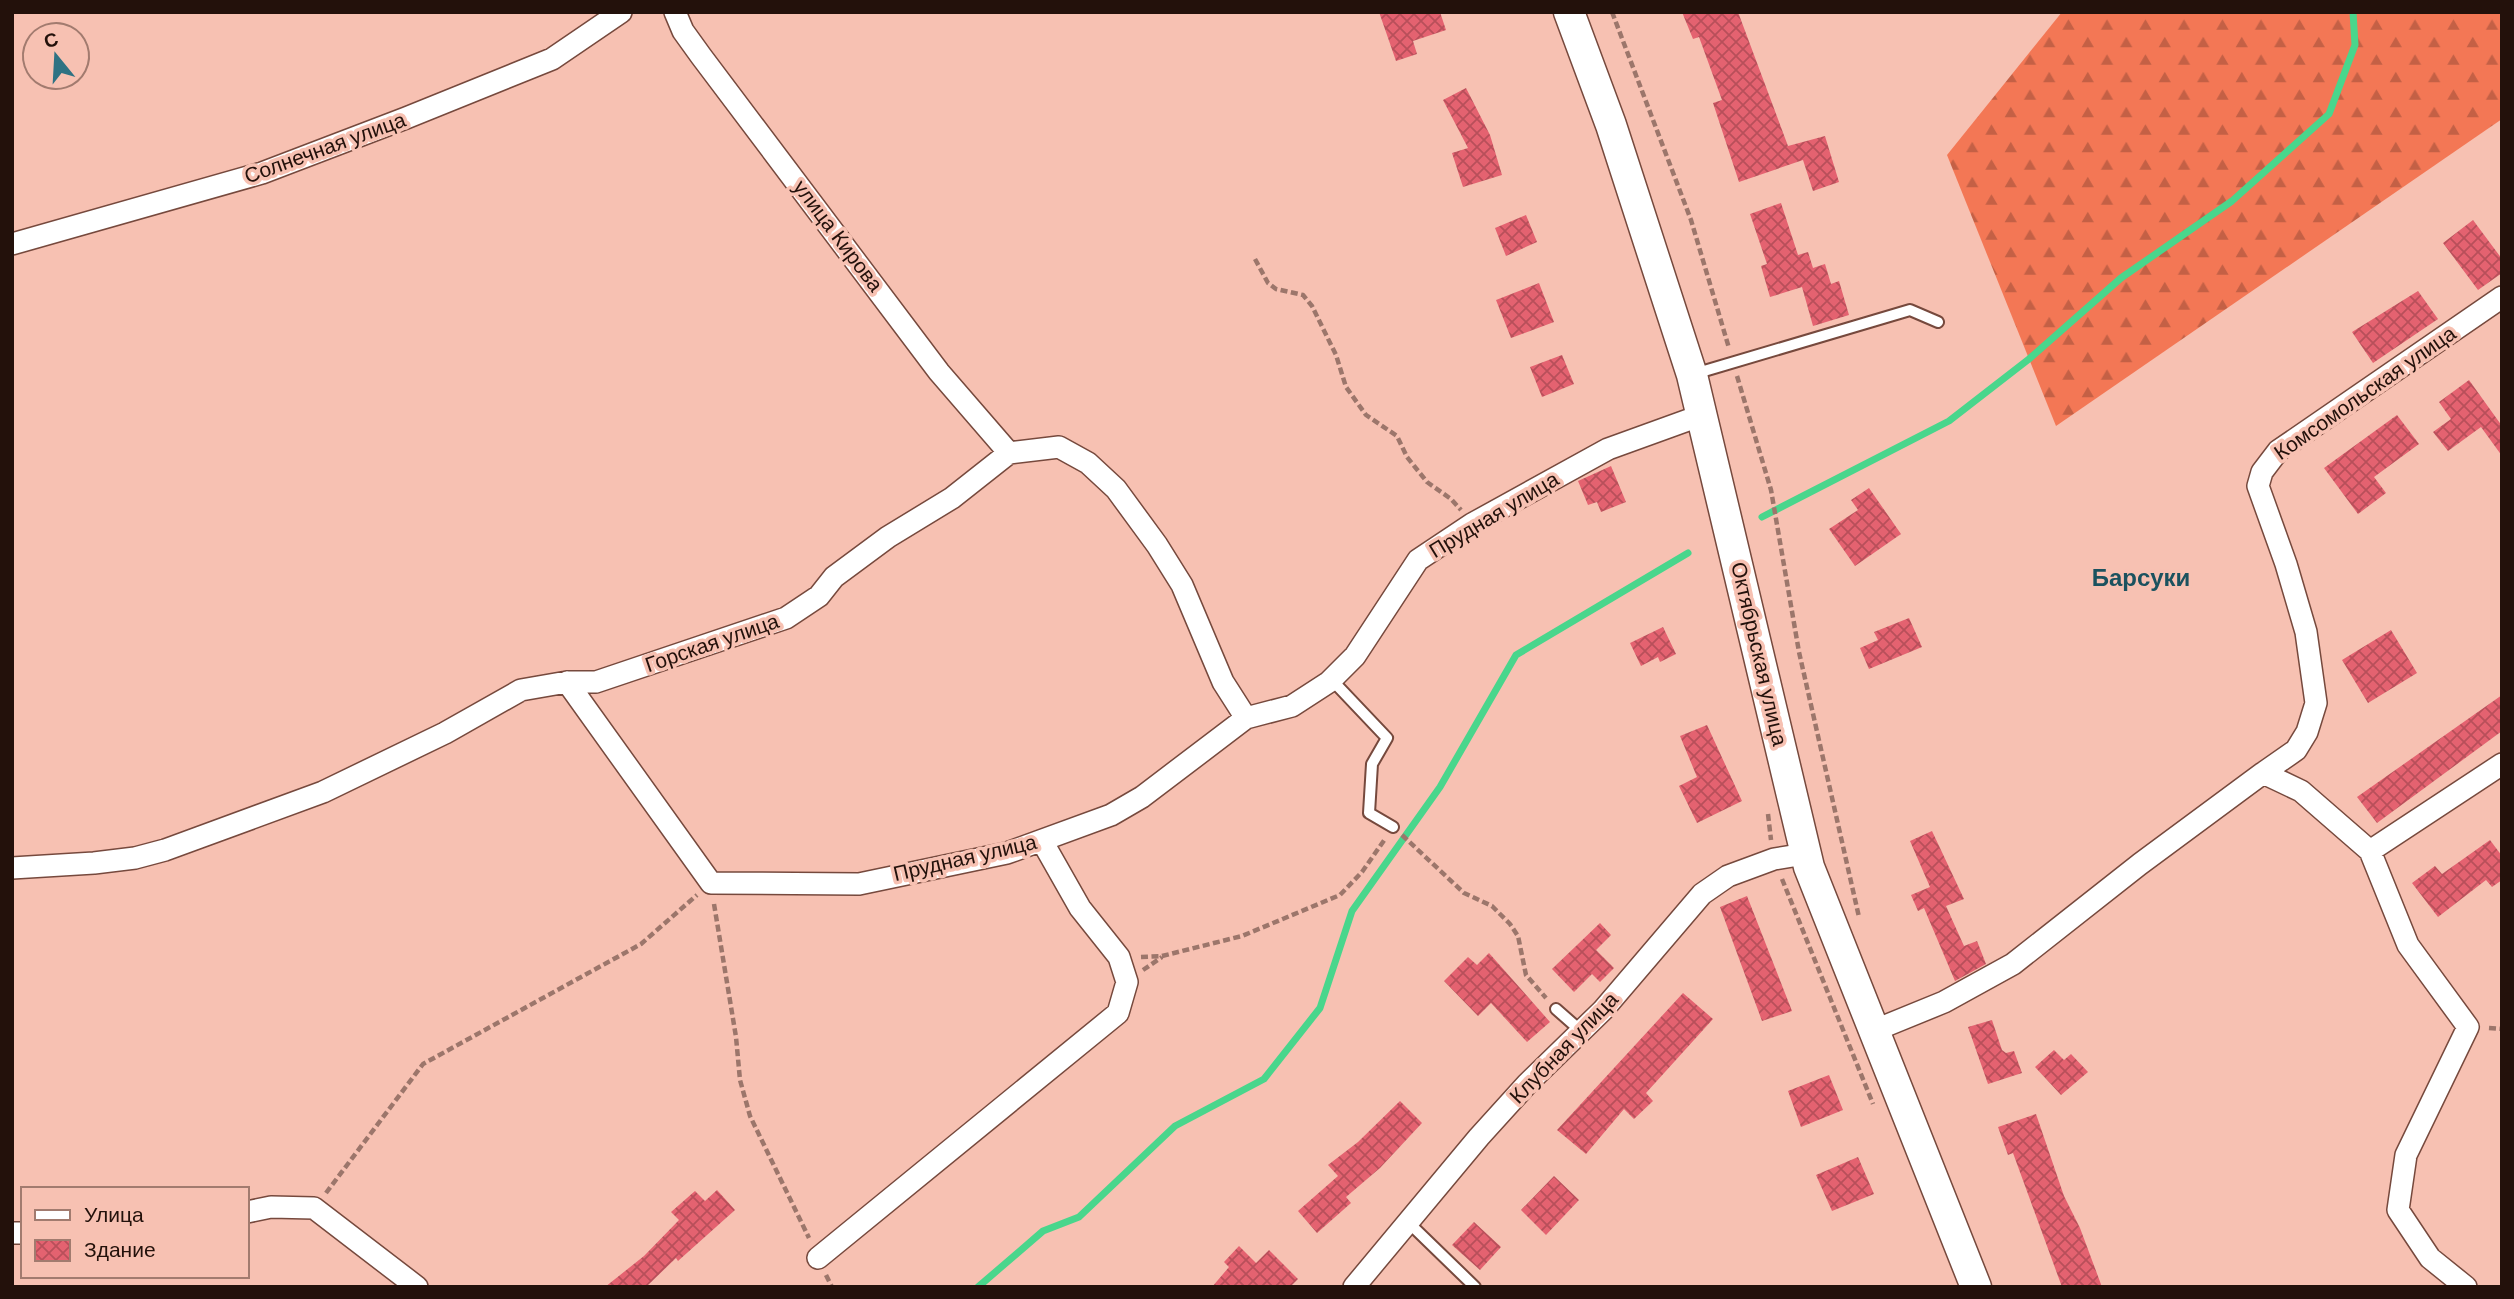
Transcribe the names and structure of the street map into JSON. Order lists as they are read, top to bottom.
{
  "streets": {
    "main road": ["Октябрьская улица"],
    "street": [
      "Солнечная улица",
      "улица Кирова",
      "Комсомольская улица",
      "Прудная улица",
      "Горская улица",
      "Клубная улица"
    ]
  },
  "crossings": [
    ["улица Кирова", "Горская улица"],
    ["Комсомольская улица", "Октябрьская улица"],
    ["Прудная улица", "Октябрьская улица"],
    ["Октябрьская улица", "Клубная улица"]
  ],
  "districts": ["Барсуки"],
  "legend": ["Улица", "Здание"],
  "north": "top"
}
